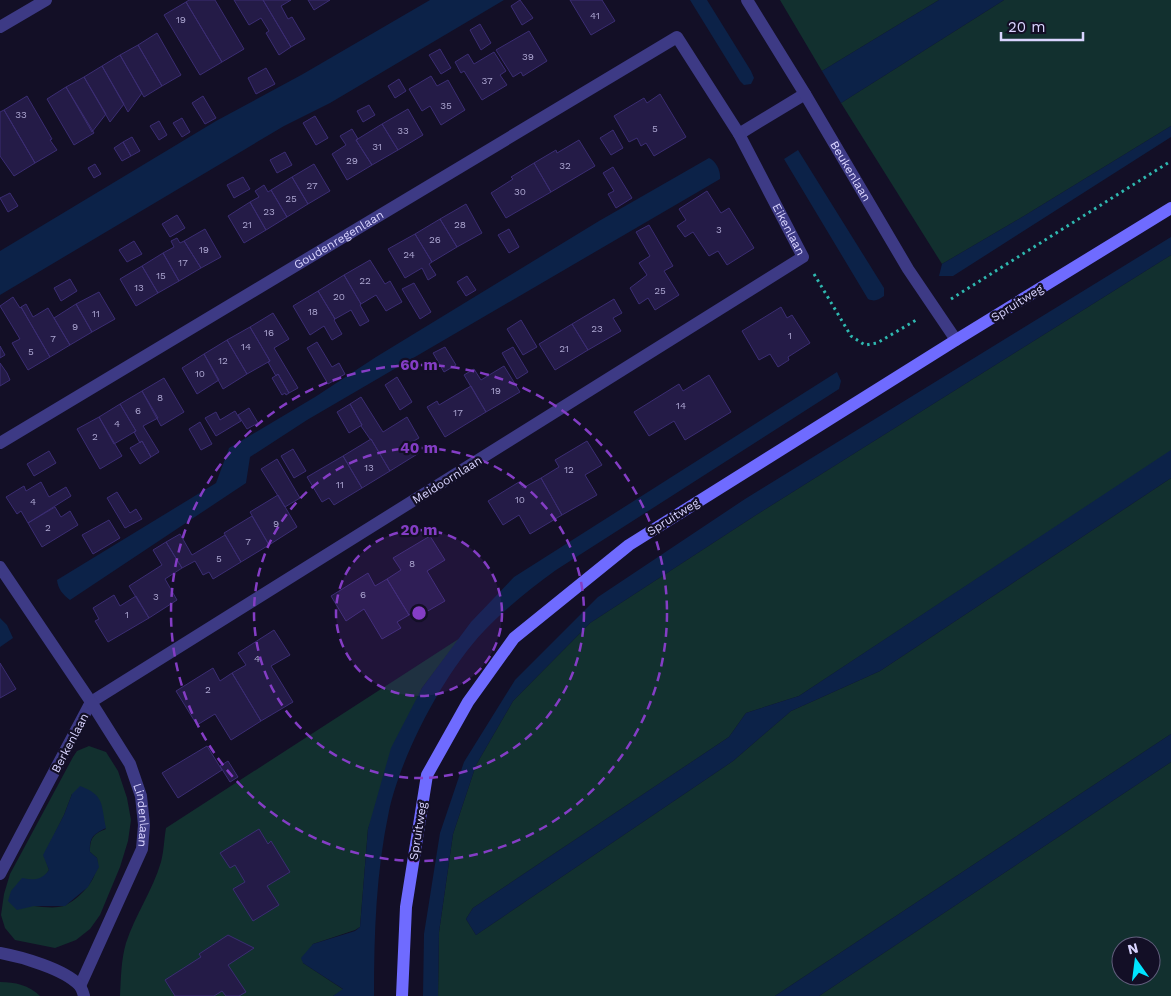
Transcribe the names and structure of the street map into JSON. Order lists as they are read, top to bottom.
{
  "streets": {
    "main road": ["Spruitweg"],
    "street": [
      "Beukenlaan",
      "Eikenlaan",
      "Goudenregenlaan",
      "Meidoornlaan",
      "Berkenlaan",
      "Lindenlaan"
    ]
  },
  "crossings": [
    ["Beukenlaan", "Eikenlaan"],
    ["Beukenlaan", "Spruitweg"],
    ["Eikenlaan", "Goudenregenlaan"],
    ["Eikenlaan", "Meidoornlaan"],
    ["Meidoornlaan", "Berkenlaan"],
    ["Meidoornlaan", "Lindenlaan"],
    ["Berkenlaan", "Lindenlaan"]
  ],
  "house_numbers": [
    "41",
    "19",
    "39",
    "37",
    "35",
    "33",
    "5",
    "33",
    "31",
    "29",
    "32",
    "27",
    "30",
    "25",
    "23",
    "21",
    "28",
    "3",
    "26",
    "19",
    "24",
    "17",
    "15",
    "22",
    "13",
    "25",
    "20",
    "18",
    "11",
    "9",
    "23",
    "16",
    "1",
    "7",
    "14",
    "21",
    "5",
    "12",
    "10",
    "19",
    "8",
    "14",
    "6",
    "17",
    "4",
    "2",
    "13",
    "12",
    "11",
    "10",
    "4",
    "9",
    "2",
    "7",
    "5",
    "8",
    "6",
    "3",
    "1",
    "4",
    "2"
  ],
  "scale_bar": "20 m",
  "north": "top",
  "rings": ["60 m", "40 m", "20 m"]
}
